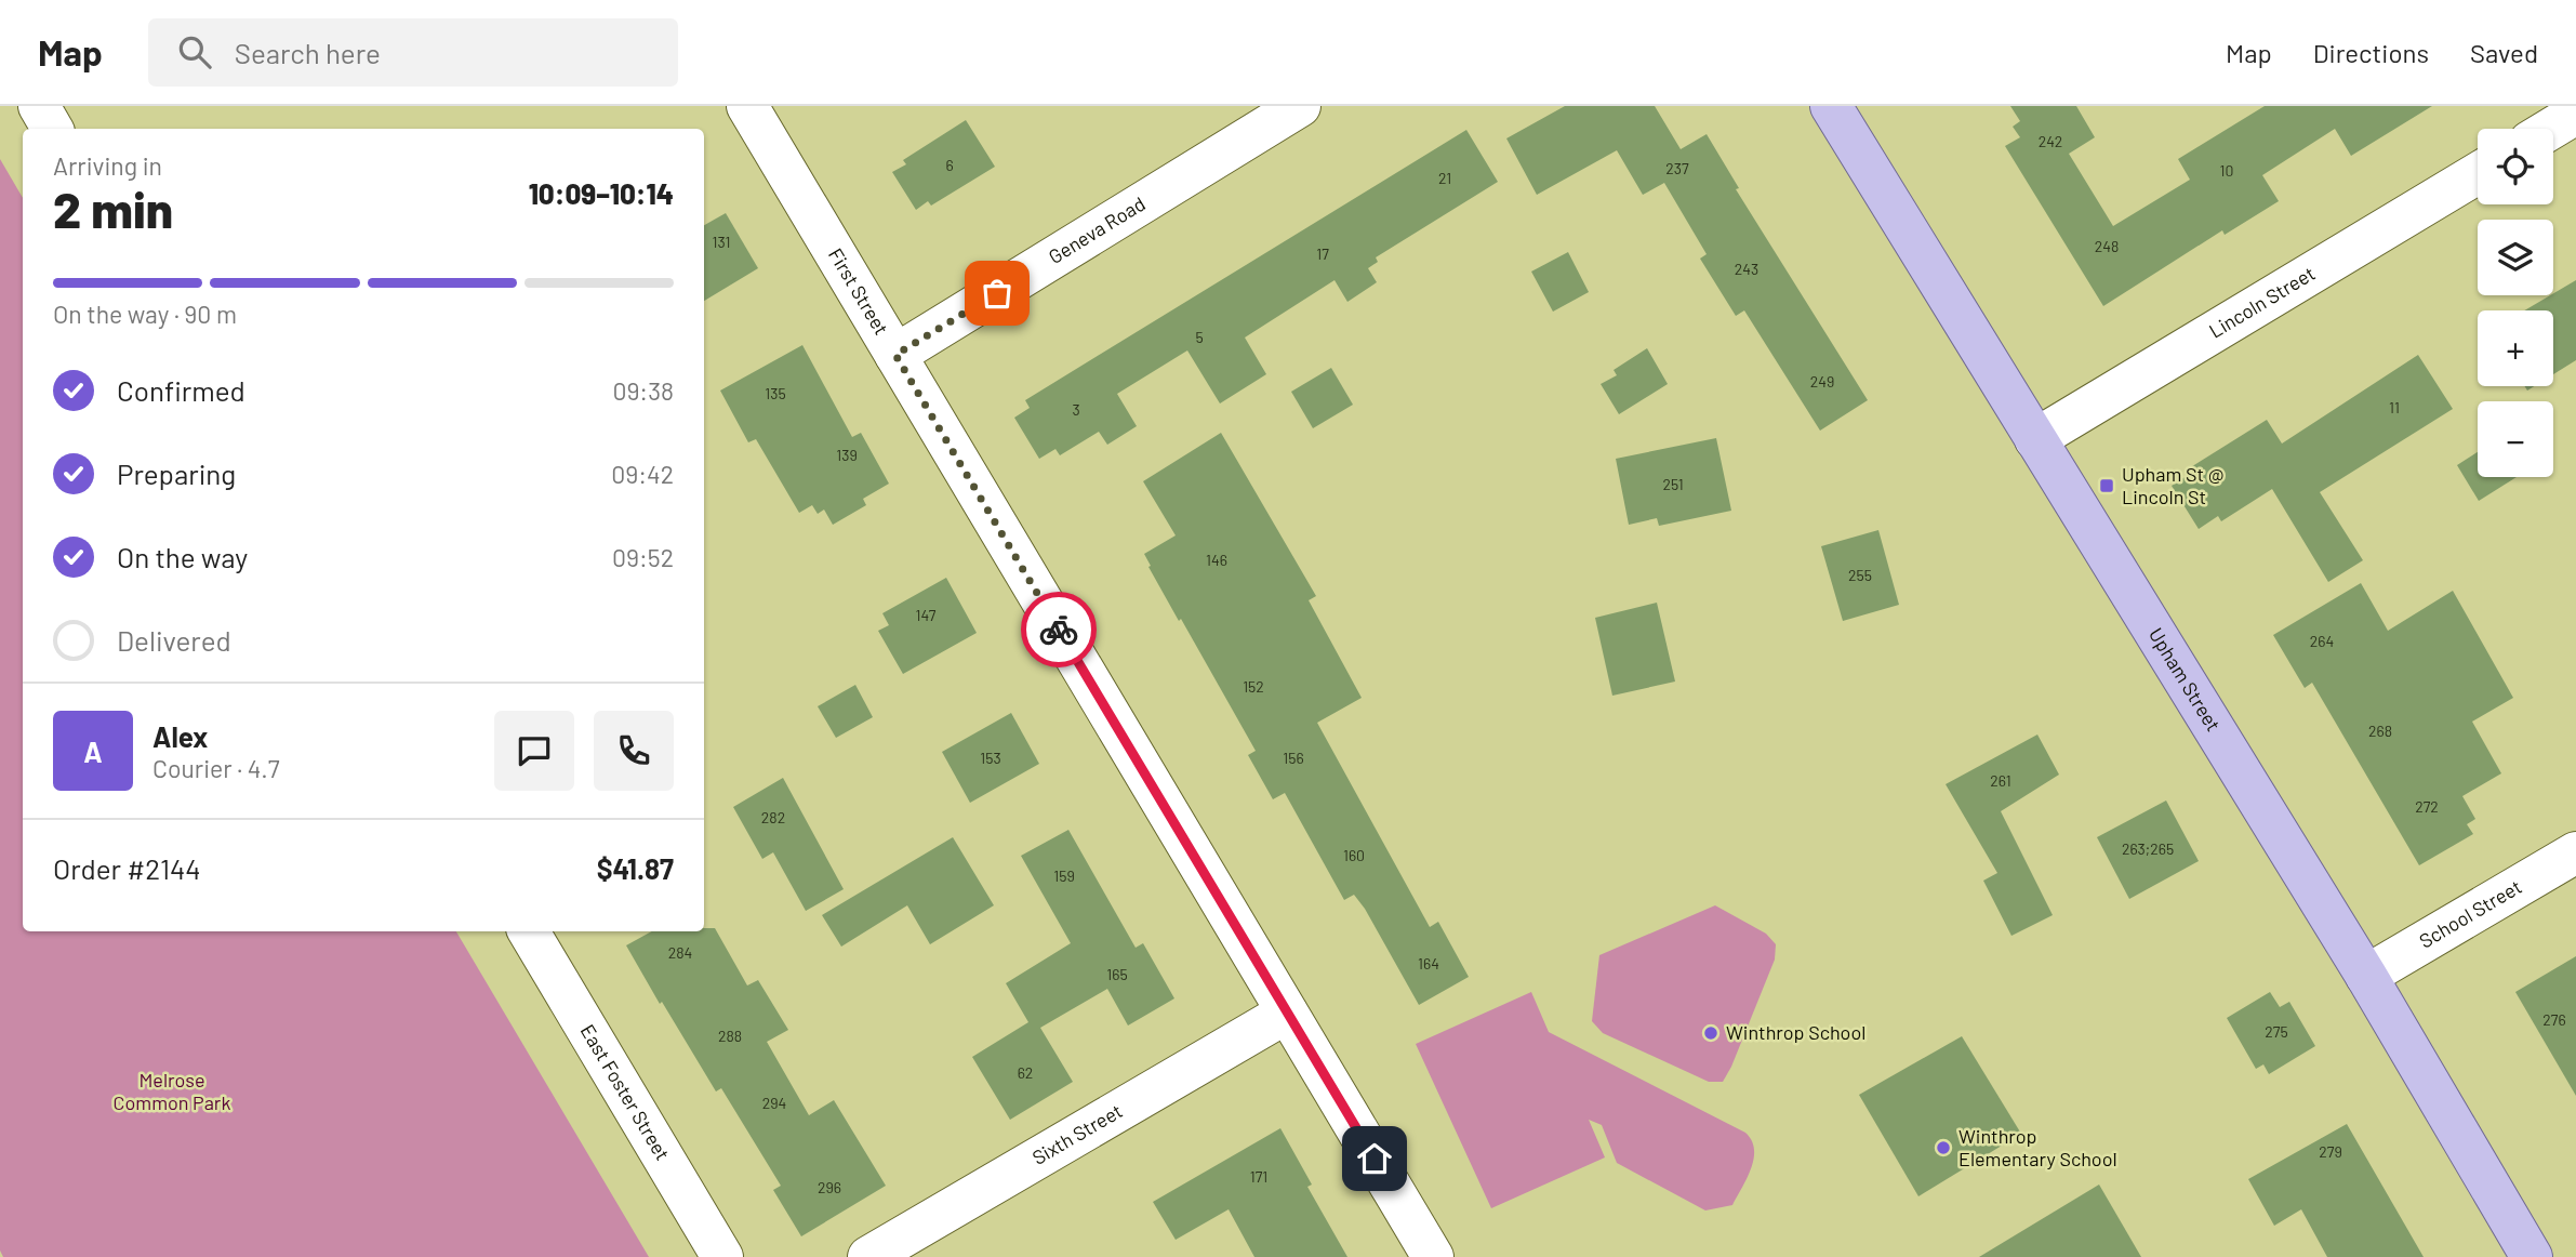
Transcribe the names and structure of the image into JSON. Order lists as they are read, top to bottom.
{
  "streets": {
    "main road": ["Upham Street"],
    "street": [
      "Geneva Road",
      "First Street",
      "Lincoln Street",
      "School Street",
      "East Foster Street",
      "Sixth Street"
    ]
  },
  "crossings": [
    ["Geneva Road", "First Street"],
    ["First Street", "Sixth Street"],
    ["Lincoln Street", "Upham Street"],
    ["Upham Street", "School Street"]
  ],
  "parks": ["Melrose Common Park"],
  "places": {
    "transit": ["Upham St @ Lincoln St"],
    "other": ["Winthrop School", "Winthrop Elementary School"]
  },
  "house_numbers": [
    "242",
    "6",
    "237",
    "10",
    "21",
    "131",
    "248",
    "17",
    "243",
    "5",
    "249",
    "135",
    "11",
    "3",
    "139",
    "251",
    "146",
    "255",
    "147",
    "264",
    "152",
    "268",
    "153",
    "156",
    "261",
    "272",
    "282",
    "263;265",
    "160",
    "159",
    "284",
    "164",
    "165",
    "276",
    "275",
    "288",
    "62",
    "294",
    "279",
    "171",
    "296"
  ],
  "page": {
    "header": "Map",
    "search": "Search here",
    "nav": ["Map", "Directions", "Saved"],
    "map_buttons": ["+", "−"],
    "heading": ["2 min", "Arriving in", "10:09–10:14"],
    "panel": [
      "Alex",
      "Courier · 4.7",
      "Order #2144",
      "$41.87"
    ],
    "bar": "On the way · 90 m",
    "list": [
      ["Confirmed", "09:38"],
      ["Preparing", "09:42"],
      ["On the way", "09:52"],
      "Delivered"
    ],
    "round": "A"
  }
}
